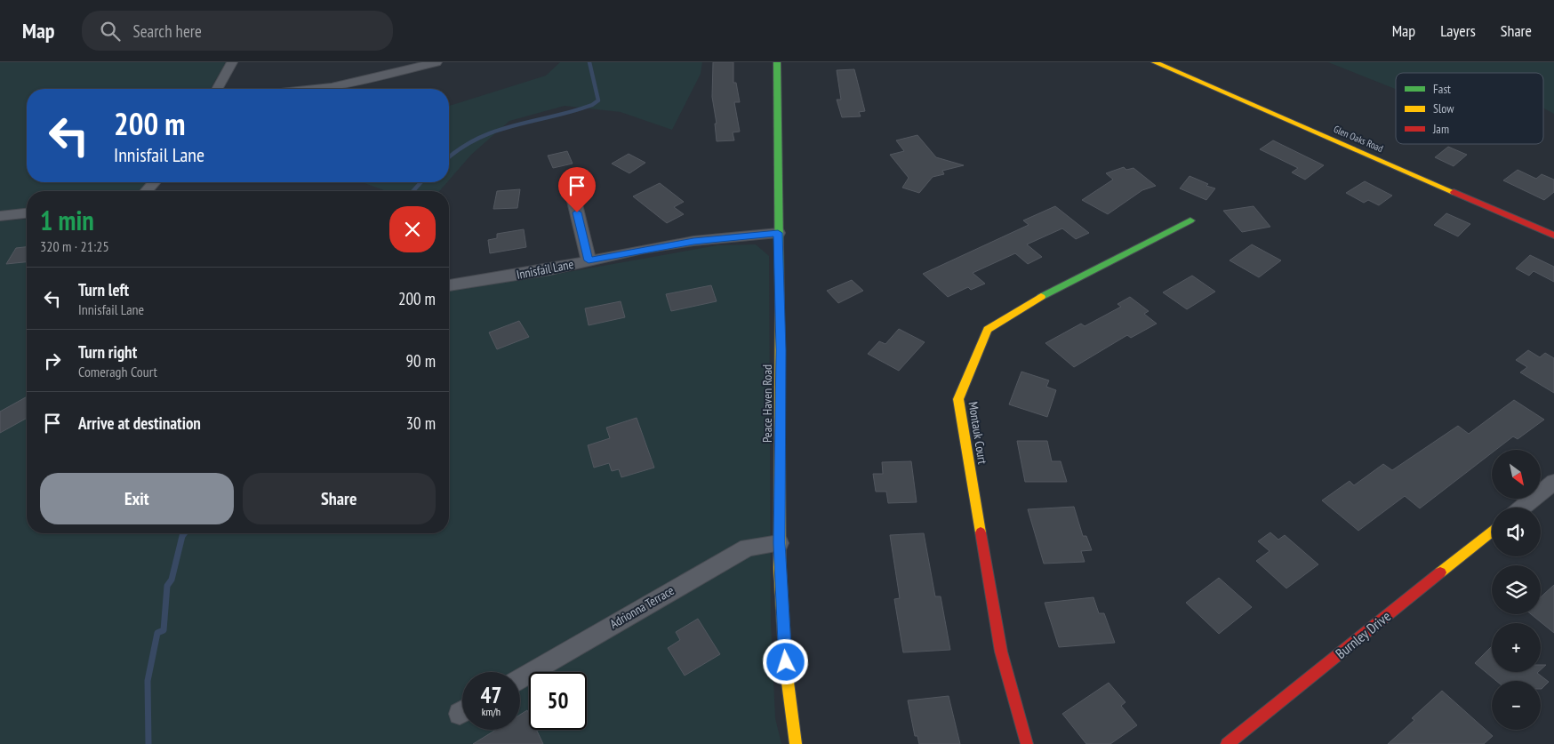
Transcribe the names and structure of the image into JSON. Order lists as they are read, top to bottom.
{
  "streets": {
    "street": [
      "Glen Oaks Road",
      "Innisfail Lane",
      "Peace Haven Road",
      "Montauk Court",
      "Adrionna Terrace",
      "Burnley Drive"
    ]
  },
  "crossings": [
    ["Innisfail Lane", "Peace Haven Road"],
    ["Peace Haven Road", "Adrionna Terrace"]
  ],
  "legend": ["Fast", "Slow", "Jam"],
  "north": "bottom right",
  "page": {
    "header": "Map",
    "search": "Search here",
    "nav": ["Map", "Layers", "Share"],
    "turn": ["200 m", "Innisfail Lane"],
    "heading": ["1 min", "320 m · 21:25"],
    "list": [
      {
        "name": "Turn left",
        "note": "Innisfail Lane",
        "value": "200 m"
      },
      {
        "name": "Turn right",
        "note": "Comeragh Court",
        "value": "90 m"
      },
      {
        "name": "Arrive at destination",
        "value": "30 m"
      }
    ],
    "map_buttons": ["+", "−"],
    "buttons": ["Exit", "Share"],
    "speed": "47 km/h",
    "limit": "50"
  }
}
